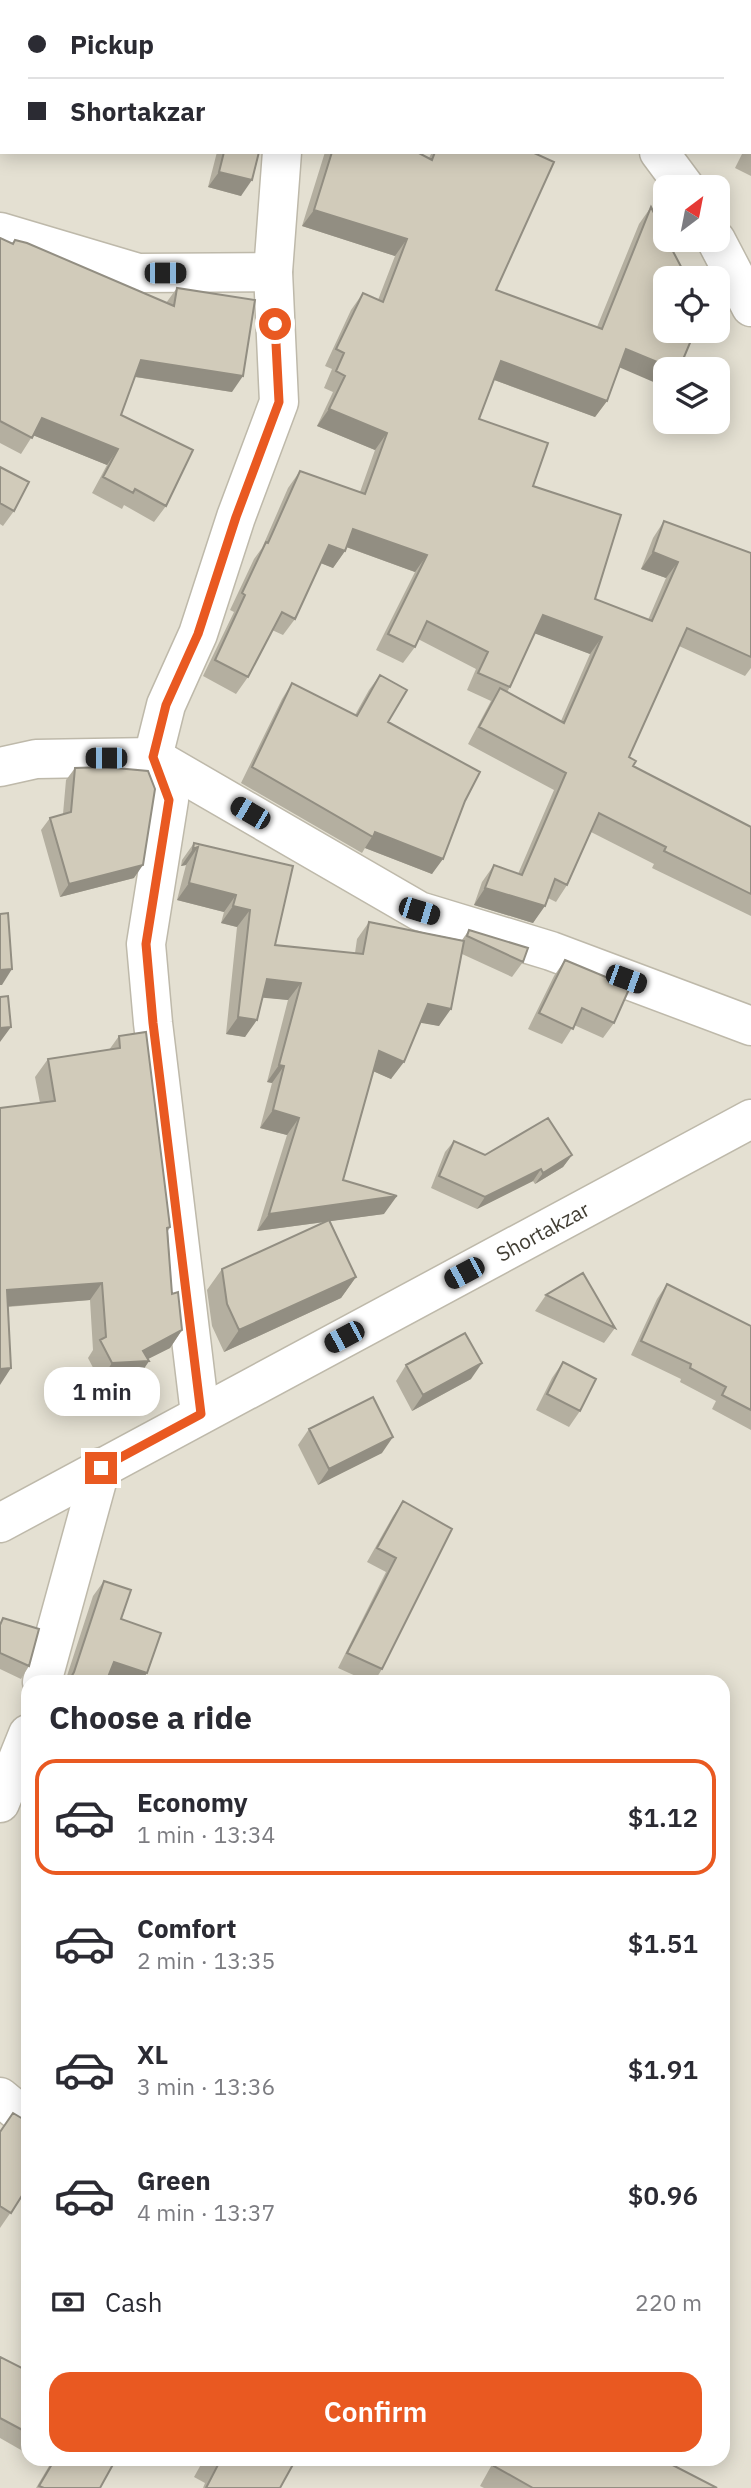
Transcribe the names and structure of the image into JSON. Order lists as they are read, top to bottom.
{
  "streets": {
    "street": ["Shortakzar"]
  },
  "north": "top right",
  "page": {
    "banner": ["Pickup", "Shortakzar"],
    "bubble": "1 min",
    "heading": "Choose a ride",
    "list": [
      {
        "name": "Economy",
        "note": "1 min · 13:34",
        "value": "$1.12"
      },
      {
        "name": "Comfort",
        "note": "2 min · 13:35",
        "value": "$1.51"
      },
      {
        "name": "XL",
        "note": "3 min · 13:36",
        "value": "$1.91"
      },
      {
        "name": "Green",
        "note": "4 min · 13:37",
        "value": "$0.96"
      }
    ],
    "pay": ["Cash", "220 m"],
    "buttons": "Confirm"
  }
}
